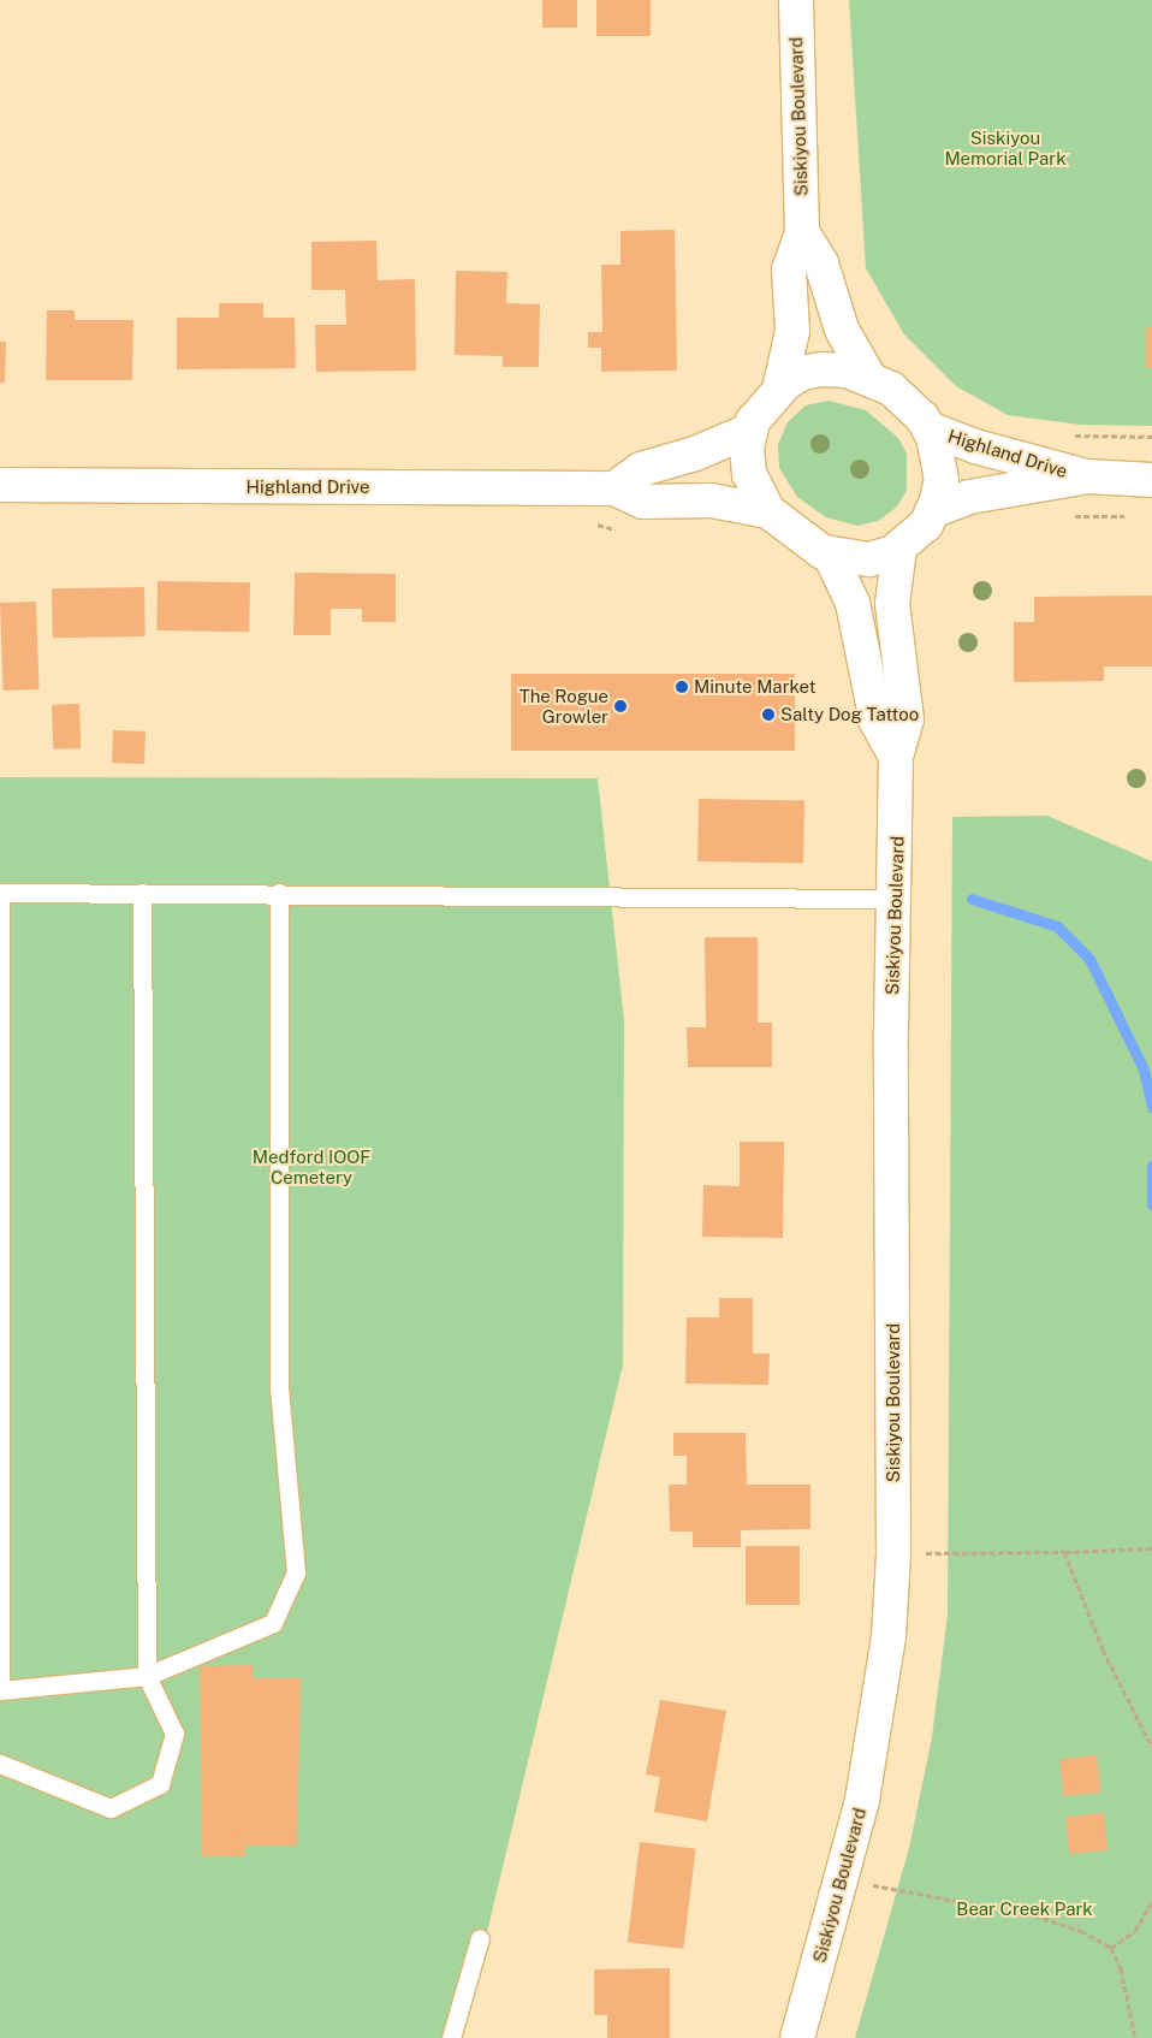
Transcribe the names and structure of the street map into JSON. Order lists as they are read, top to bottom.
{
  "streets": {
    "street": ["Siskiyou Boulevard", "Highland Drive"]
  },
  "crossings": [
    ["Siskiyou Boulevard", "Highland Drive"]
  ],
  "parks": ["Siskiyou Memorial Park", "Medford IOOF Cemetery", "Bear Creek Park"],
  "places": ["Minute Market", "The Rogue Growler", "Salty Dog Tattoo"]
}
